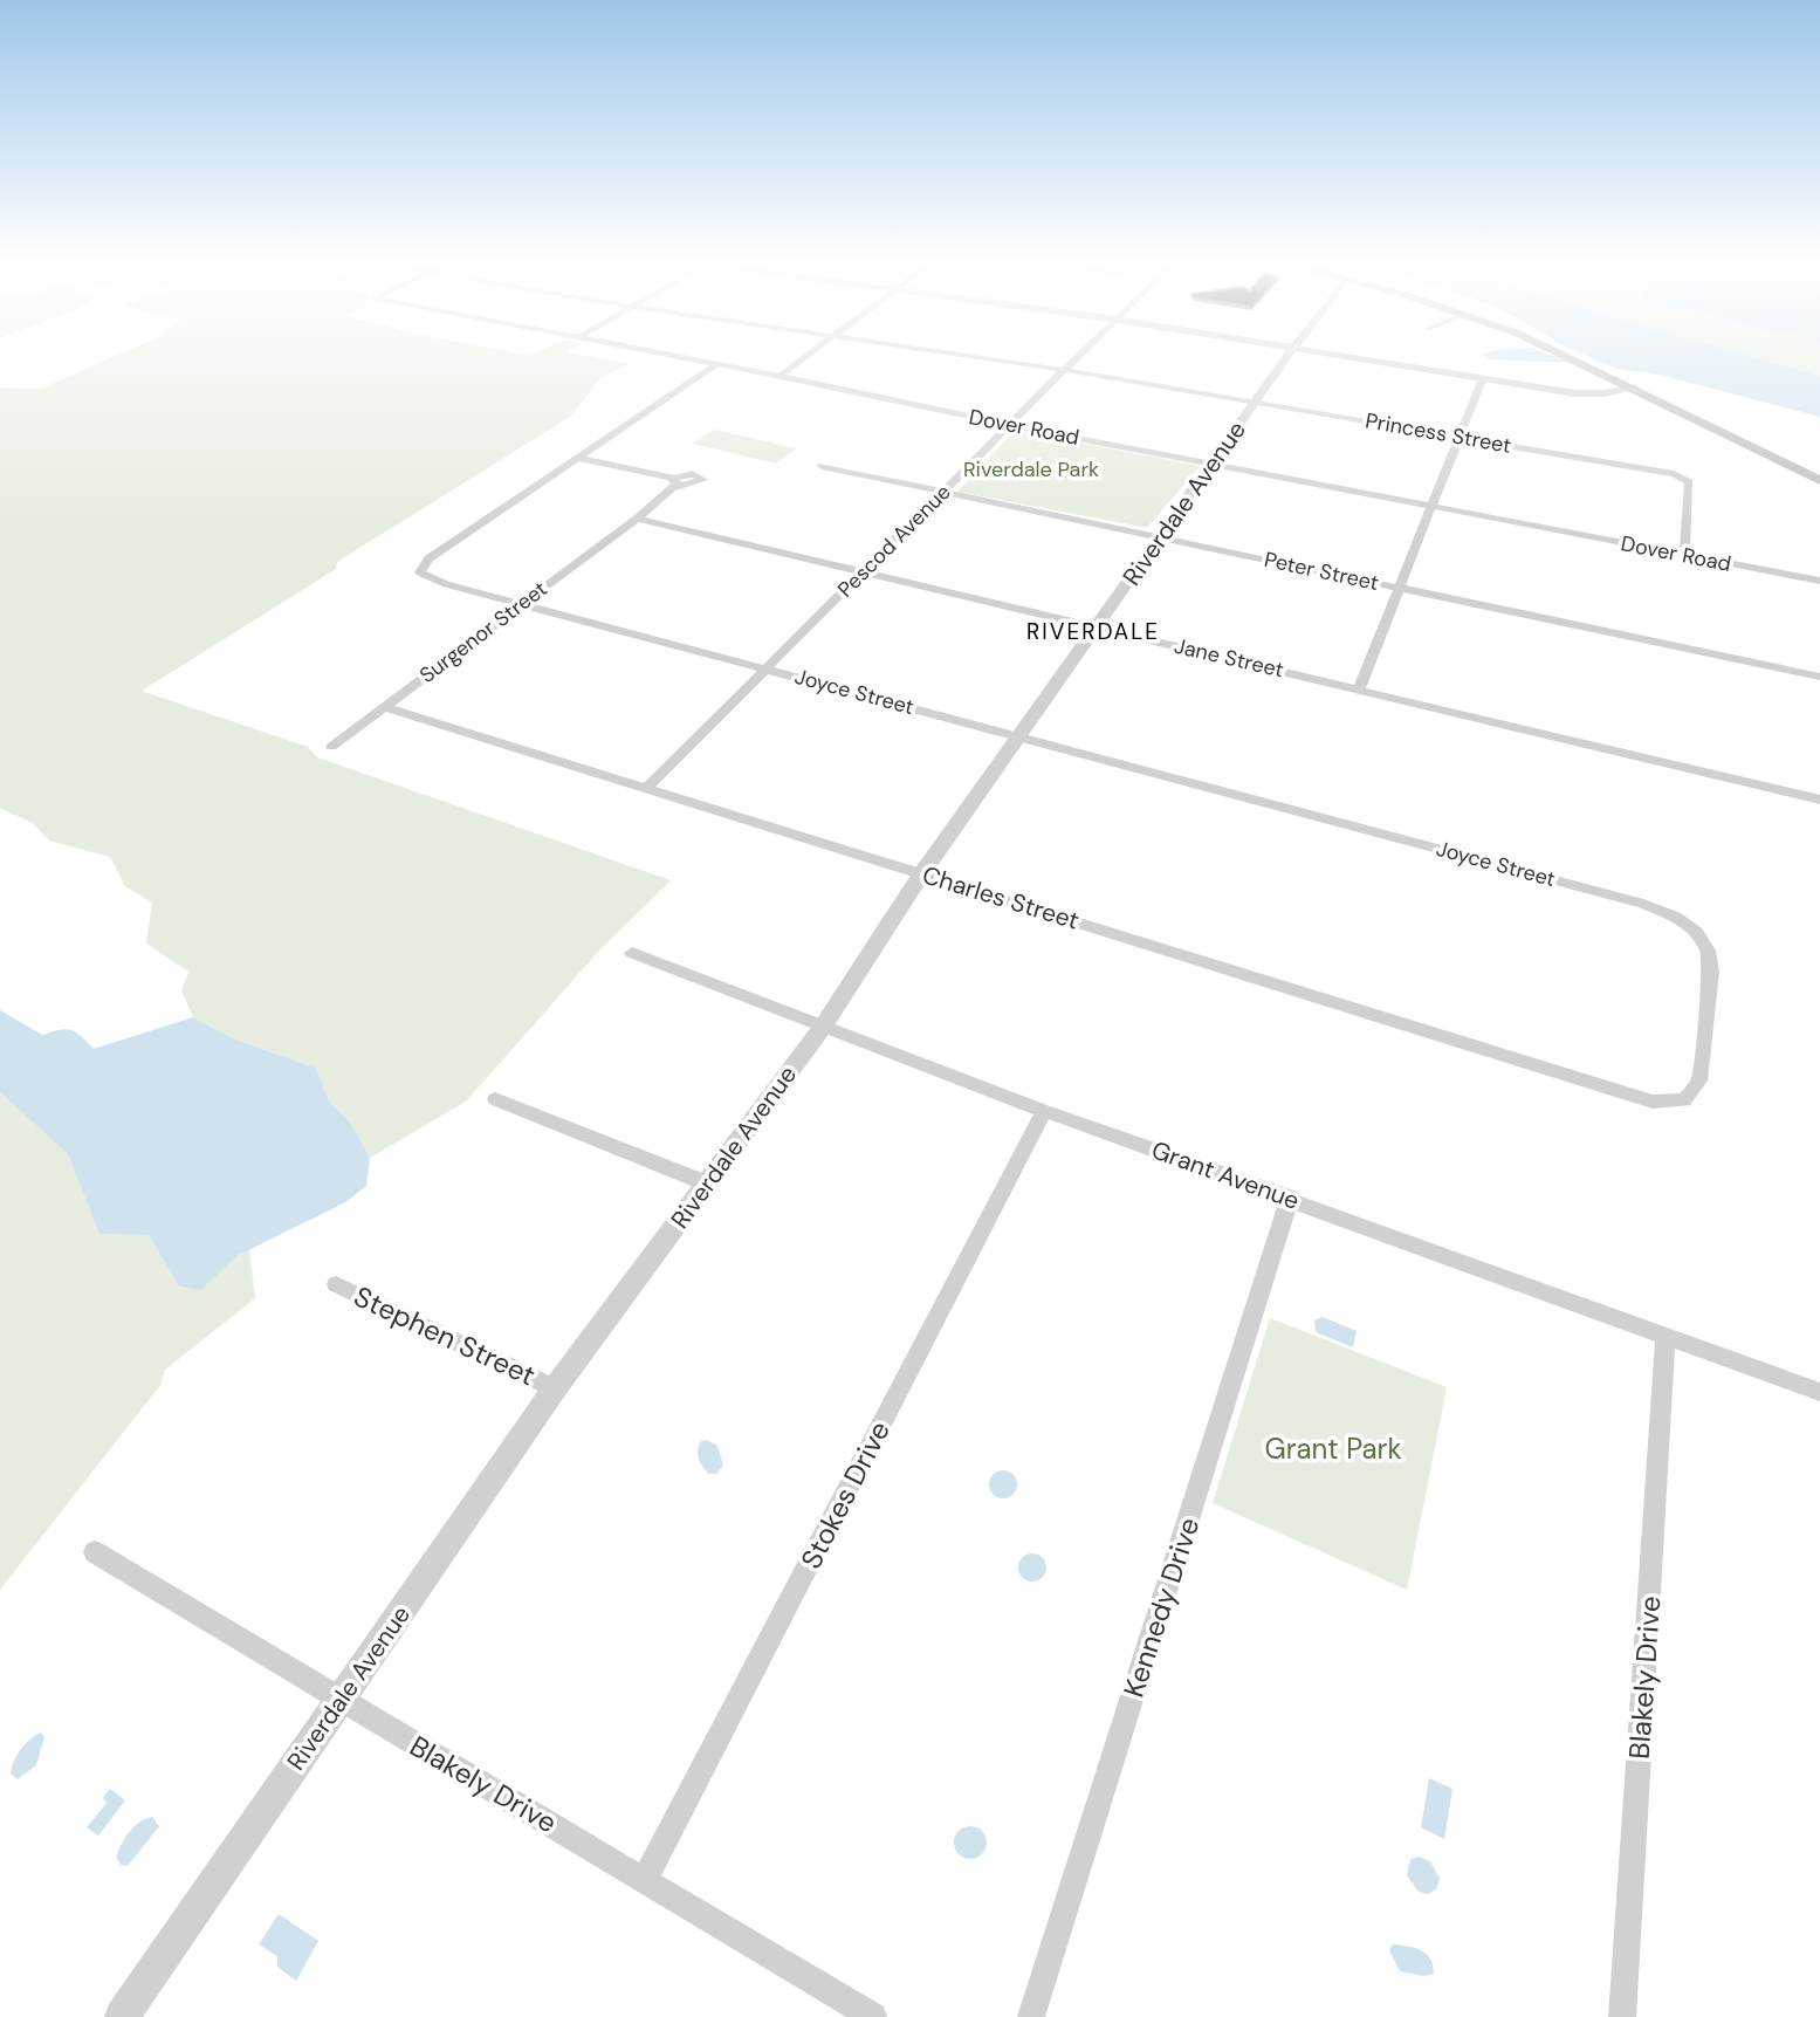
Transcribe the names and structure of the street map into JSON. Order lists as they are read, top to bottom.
{
  "streets": {
    "street": [
      "Dover Road",
      "Princess Street",
      "Riverdale Avenue",
      "Pescod Avenue",
      "Peter Street",
      "Surgenor Street",
      "Jane Street",
      "Joyce Street",
      "Charles Street",
      "Grant Avenue",
      "Stephen Street",
      "Stokes Drive",
      "Kennedy Drive",
      "Blakely Drive"
    ]
  },
  "crossings": [
    ["Dover Road", "Princess Street"],
    ["Dover Road", "Riverdale Avenue"],
    ["Dover Road", "Pescod Avenue"],
    ["Dover Road", "Joyce Street"],
    ["Princess Street", "Riverdale Avenue"],
    ["Princess Street", "Pescod Avenue"],
    ["Riverdale Avenue", "Peter Street"],
    ["Riverdale Avenue", "Jane Street"],
    ["Riverdale Avenue", "Joyce Street"],
    ["Riverdale Avenue", "Charles Street"],
    ["Riverdale Avenue", "Grant Avenue"],
    ["Riverdale Avenue", "Stephen Street"],
    ["Riverdale Avenue", "Blakely Drive"],
    ["Pescod Avenue", "Peter Street"],
    ["Pescod Avenue", "Jane Street"],
    ["Pescod Avenue", "Joyce Street"],
    ["Pescod Avenue", "Charles Street"],
    ["Surgenor Street", "Jane Street"],
    ["Surgenor Street", "Joyce Street"],
    ["Surgenor Street", "Charles Street"],
    ["Joyce Street", "Charles Street"],
    ["Grant Avenue", "Stokes Drive"],
    ["Grant Avenue", "Kennedy Drive"],
    ["Grant Avenue", "Blakely Drive"],
    ["Stokes Drive", "Blakely Drive"]
  ],
  "districts": ["RIVERDALE"],
  "parks": ["Riverdale Park", "Grant Park"]
}
